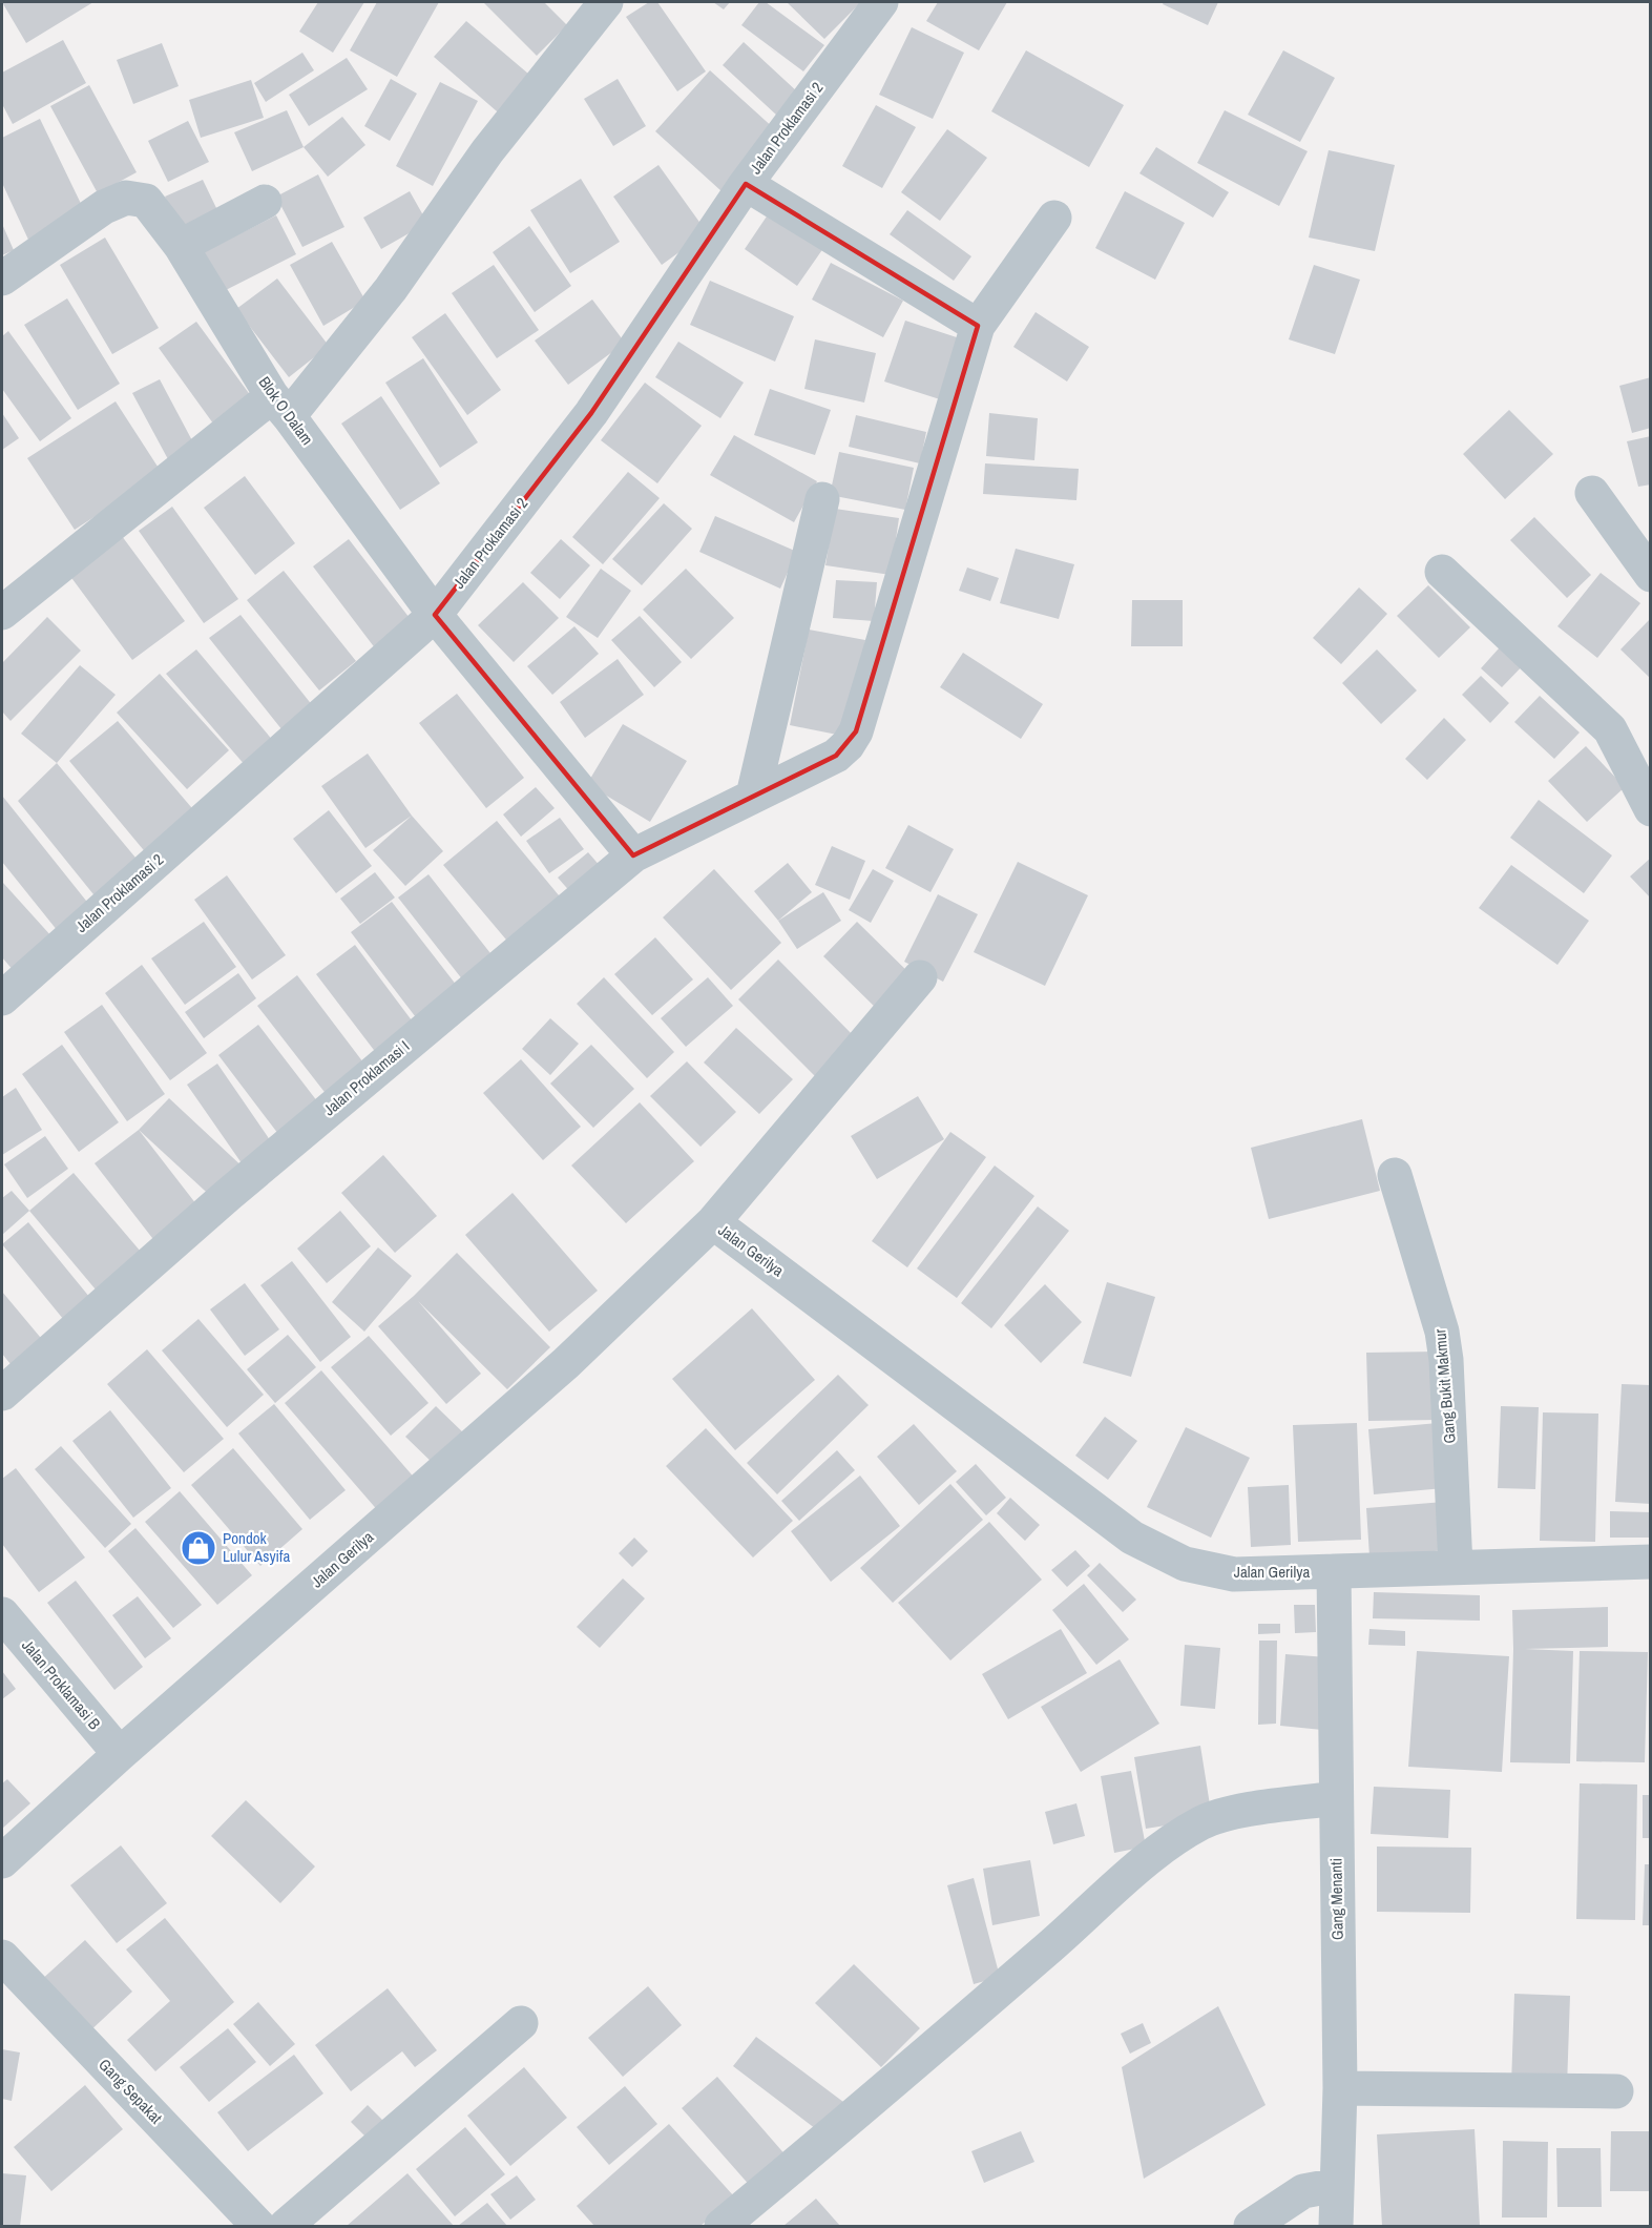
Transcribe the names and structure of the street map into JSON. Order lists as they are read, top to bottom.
{
  "streets": {
    "street": [
      "Jalan Proklamasi 2",
      "Blok O Dalam",
      "Jalan Proklamasi I",
      "Jalan Gerilya",
      "Gang Bukit Makmur",
      "Jalan Proklamasi B",
      "Gang Menanti",
      "Gang Sepakat"
    ]
  },
  "crossings": [
    ["Jalan Proklamasi 2", "Blok O Dalam"],
    ["Blok O Dalam", "Jalan Proklamasi I"],
    ["Jalan Gerilya", "Gang Bukit Makmur"],
    ["Jalan Gerilya", "Jalan Proklamasi B"],
    ["Jalan Gerilya", "Gang Menanti"]
  ],
  "places": {
    "shop": ["Pondok Lulur Asyifa"]
  }
}
